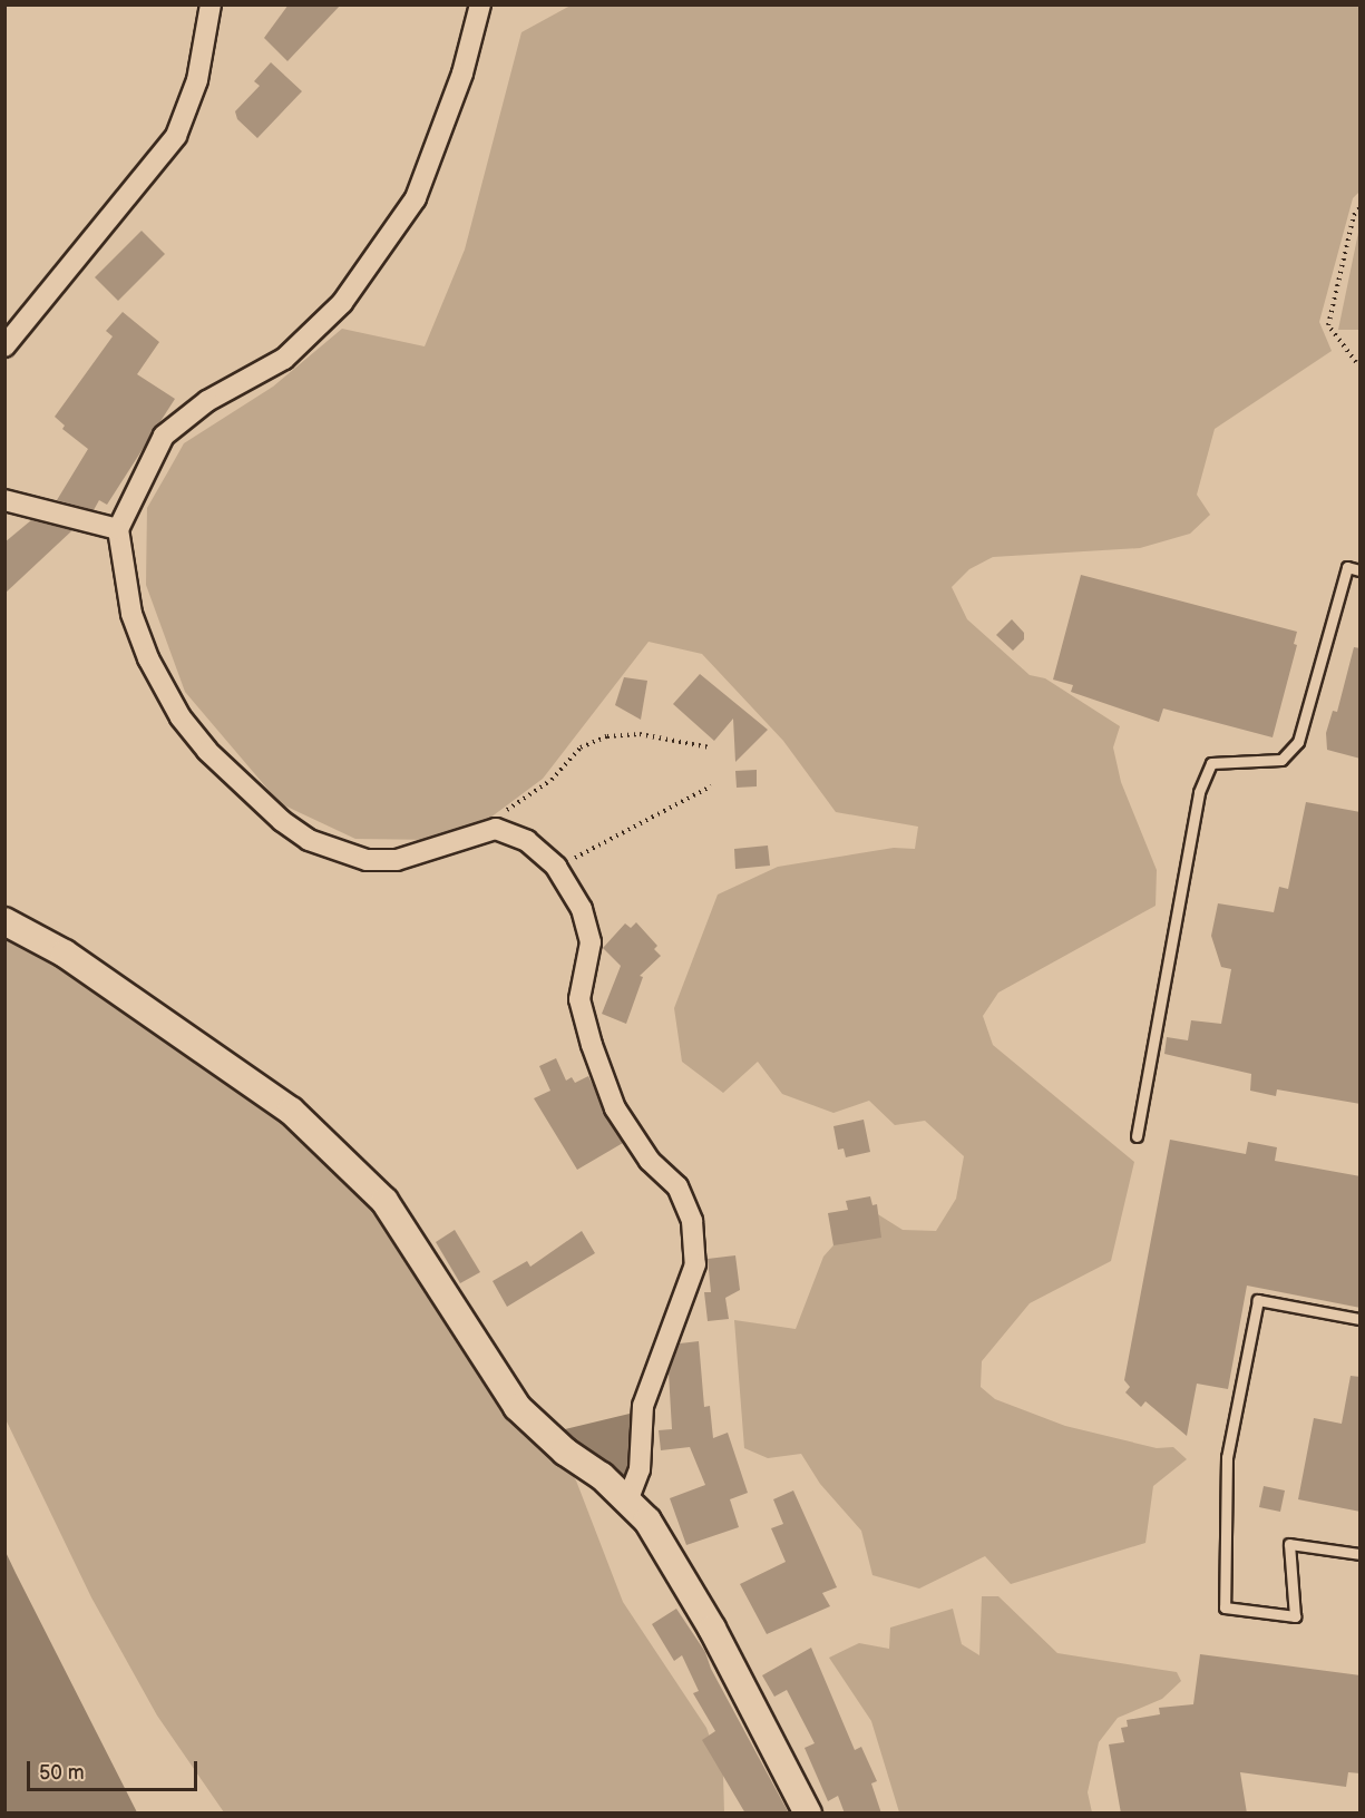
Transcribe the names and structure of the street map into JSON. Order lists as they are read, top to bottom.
{
  "scale_bar": "50 m"
}
